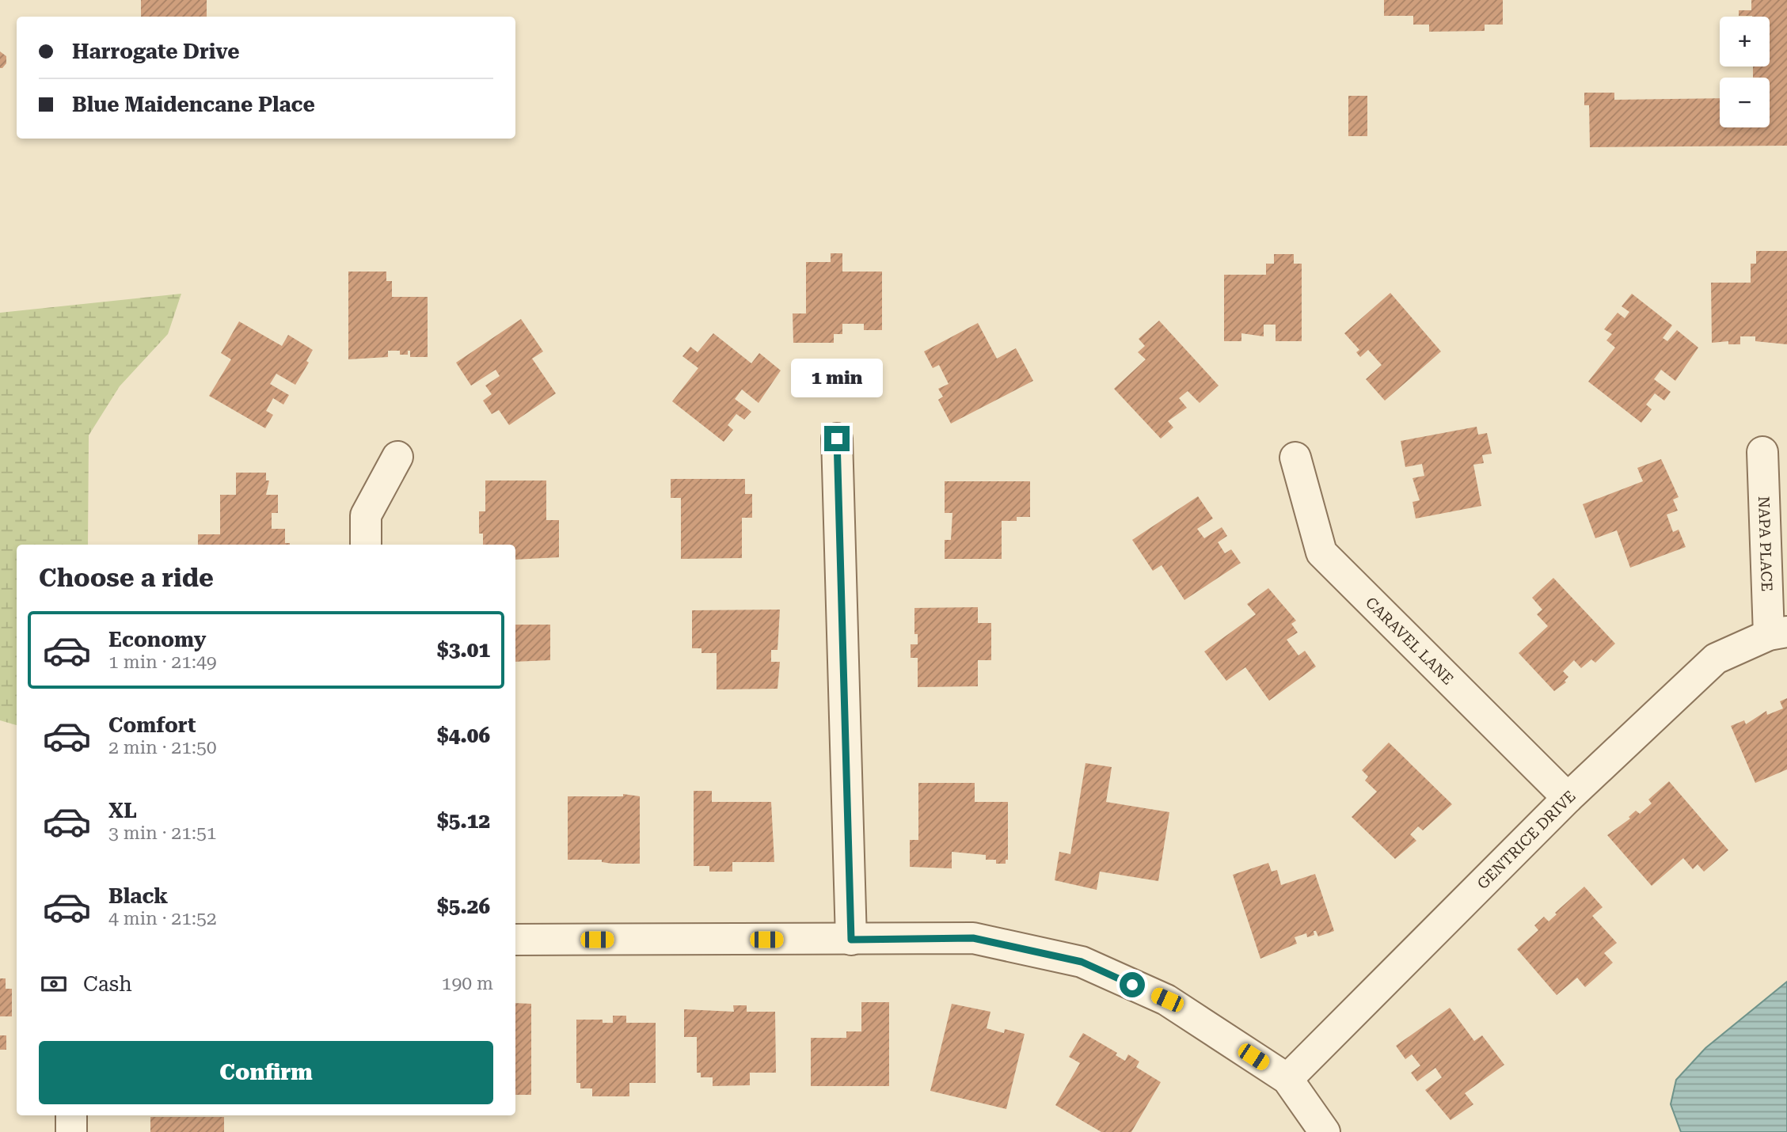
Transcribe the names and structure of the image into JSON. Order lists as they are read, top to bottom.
{
  "streets": {
    "street": ["NAPA PLACE", "CARAVEL LANE", "GENTRICE DRIVE"]
  },
  "crossings": [
    ["NAPA PLACE", "GENTRICE DRIVE"],
    ["CARAVEL LANE", "GENTRICE DRIVE"]
  ],
  "page": {
    "map_buttons": ["+", "−"],
    "banner": ["Harrogate Drive", "Blue Maidencane Place"],
    "bubble": "1 min",
    "heading": "Choose a ride",
    "list": [
      {
        "name": "Economy",
        "note": "1 min · 21:49",
        "value": "$3.01"
      },
      {
        "name": "Comfort",
        "note": "2 min · 21:50",
        "value": "$4.06"
      },
      {
        "name": "XL",
        "note": "3 min · 21:51",
        "value": "$5.12"
      },
      {
        "name": "Black",
        "note": "4 min · 21:52",
        "value": "$5.26"
      }
    ],
    "pay": ["Cash", "190 m"],
    "buttons": "Confirm"
  }
}
